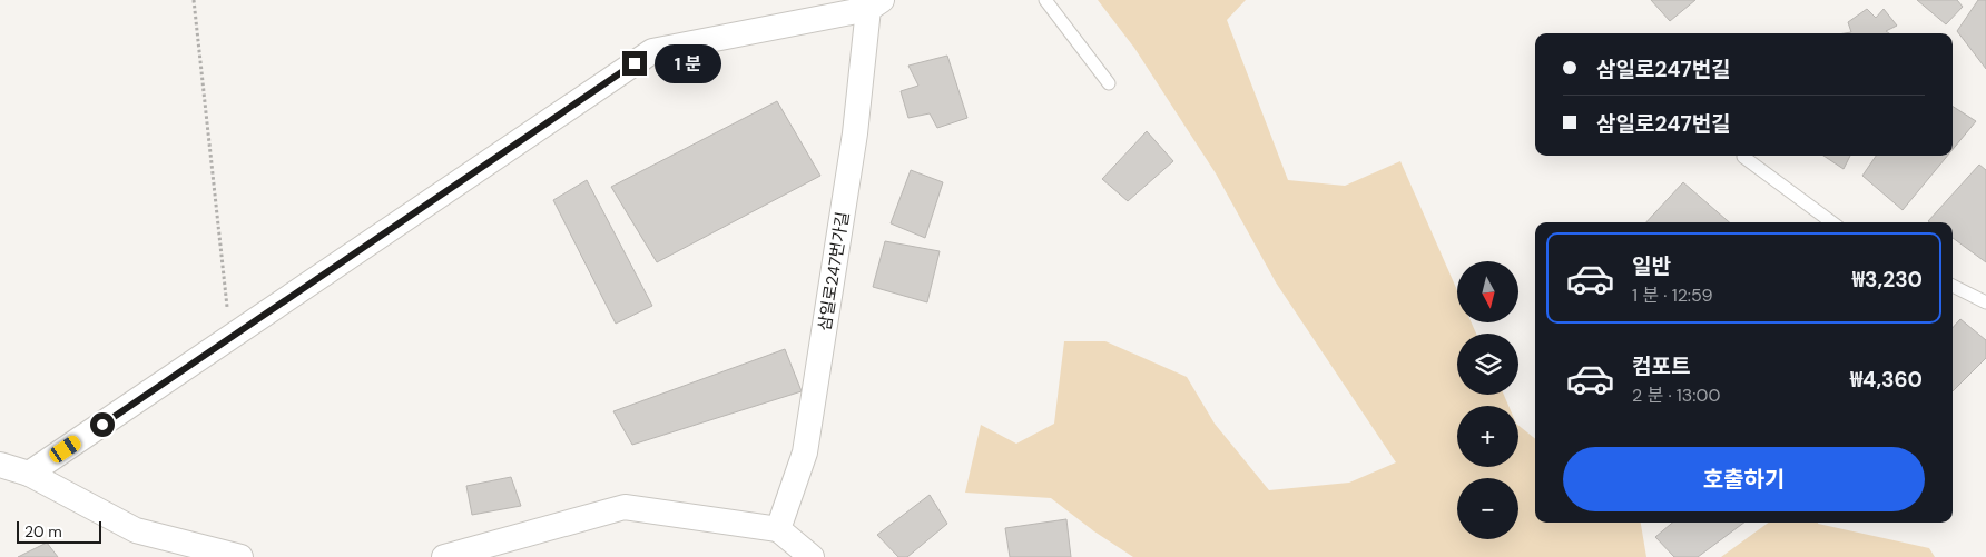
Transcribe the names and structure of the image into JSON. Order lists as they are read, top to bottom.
{
  "streets": {
    "street": ["삼일로247번가길"]
  },
  "scale_bar": "20 m",
  "north": "bottom",
  "page": {
    "banner": ["삼일로247번길", "삼일로247번길"],
    "bubble": "1 분",
    "list": [
      {
        "name": "일반",
        "note": "1 분 · 12:59",
        "value": "₩3,230"
      },
      {
        "name": "컴포트",
        "note": "2 분 · 13:00",
        "value": "₩4,360"
      }
    ],
    "map_buttons": ["+", "−"],
    "buttons": "호출하기",
    "scale": "20 m"
  }
}
